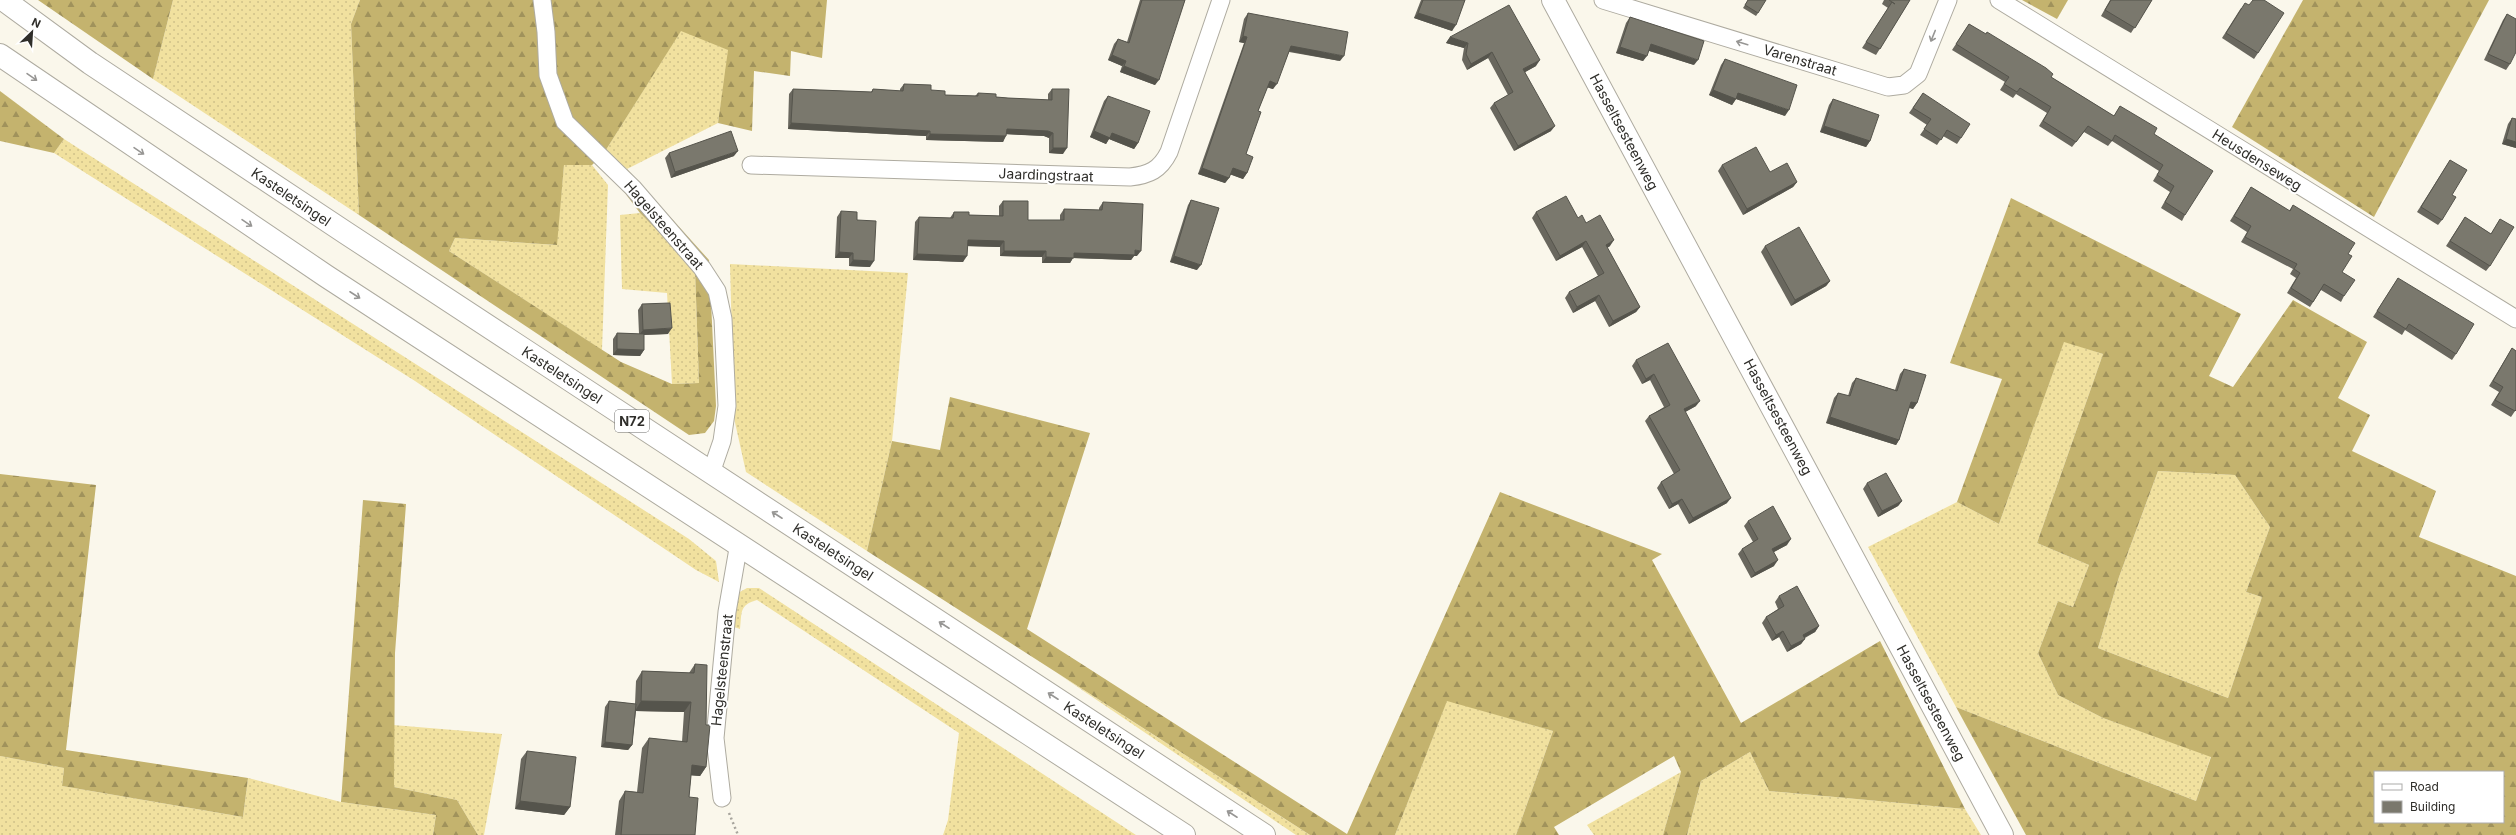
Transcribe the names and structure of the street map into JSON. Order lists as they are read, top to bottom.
{
  "streets": {
    "main road": ["Hasseltsesteenweg", "Kasteletsingel", "N72"],
    "street": [
      "Varenstraat",
      "Heusdenseweg",
      "Jaardingstraat",
      "Hagelsteenstraat"
    ]
  },
  "crossings": [
    ["Kasteletsingel", "Hagelsteenstraat"]
  ],
  "one_way": ["Varenstraat"],
  "legend": ["Road", "Building"],
  "north": "top right"
}
